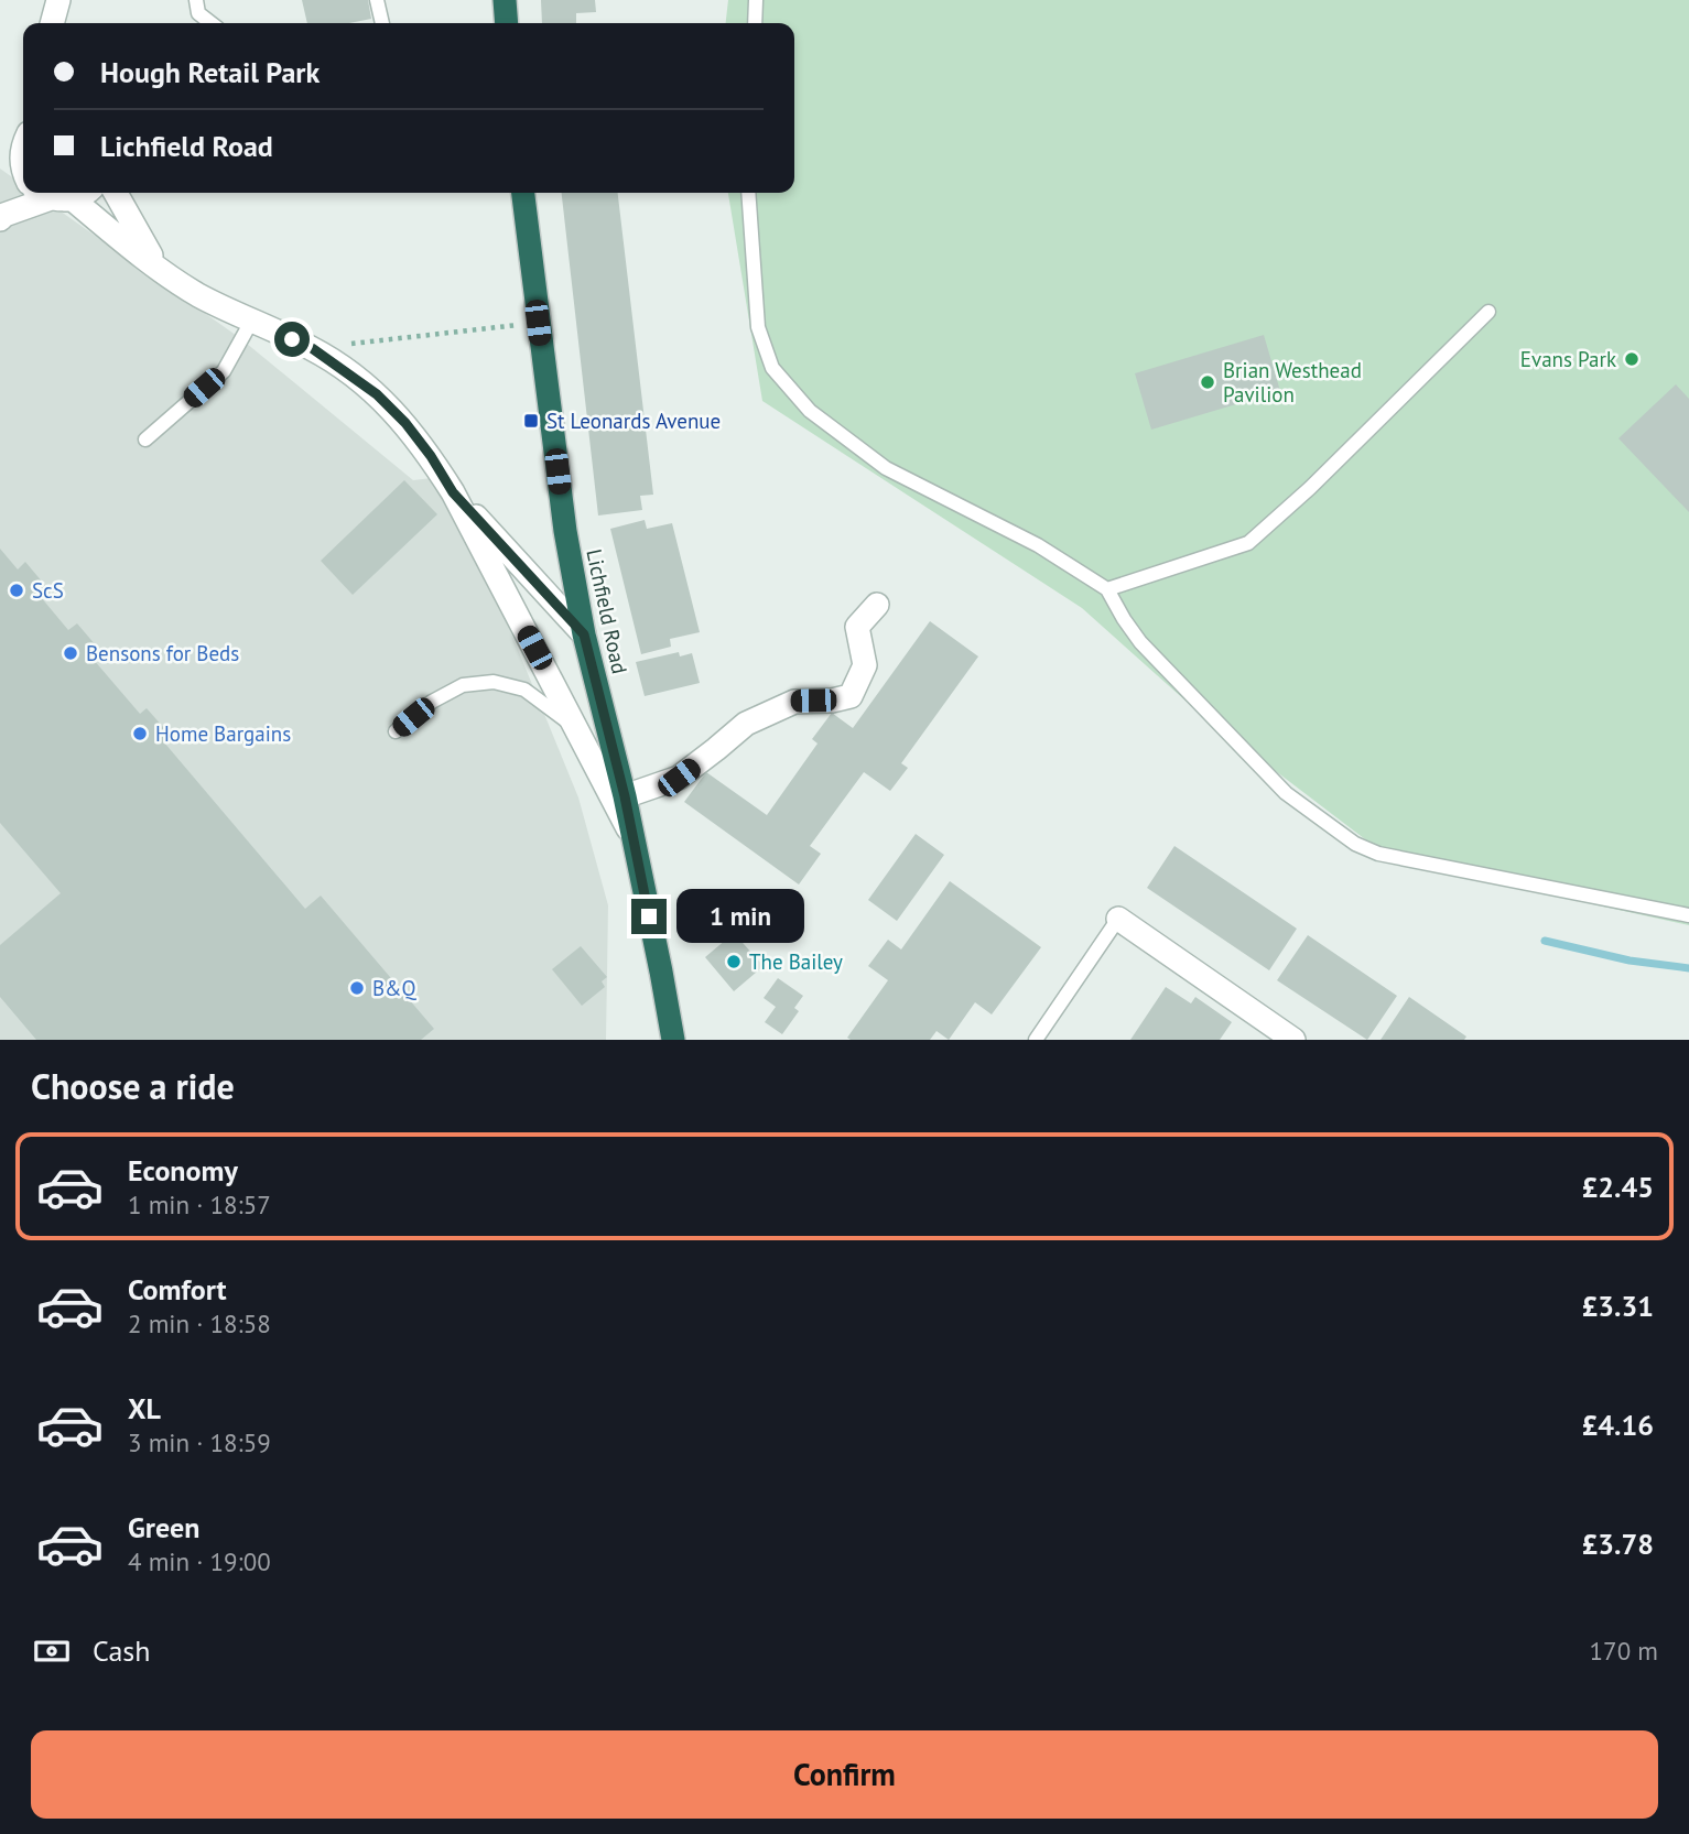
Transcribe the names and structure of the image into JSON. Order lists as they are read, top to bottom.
{
  "streets": {
    "highway": ["Lichfield Road"]
  },
  "places": {
    "other": [
      "Evans Park",
      "Brian Westhead Pavilion",
      "ScS",
      "Bensons for Beds",
      "Home Bargains",
      "The Bailey",
      "B&Q"
    ],
    "transit": ["St Leonards Avenue"]
  },
  "page": {
    "banner": ["Hough Retail Park", "Lichfield Road"],
    "bubble": "1 min",
    "heading": "Choose a ride",
    "list": [
      {
        "name": "Economy",
        "note": "1 min · 18:57",
        "value": "£2.45"
      },
      {
        "name": "Comfort",
        "note": "2 min · 18:58",
        "value": "£3.31"
      },
      {
        "name": "XL",
        "note": "3 min · 18:59",
        "value": "£4.16"
      },
      {
        "name": "Green",
        "note": "4 min · 19:00",
        "value": "£3.78"
      }
    ],
    "pay": ["Cash", "170 m"],
    "buttons": "Confirm"
  }
}
